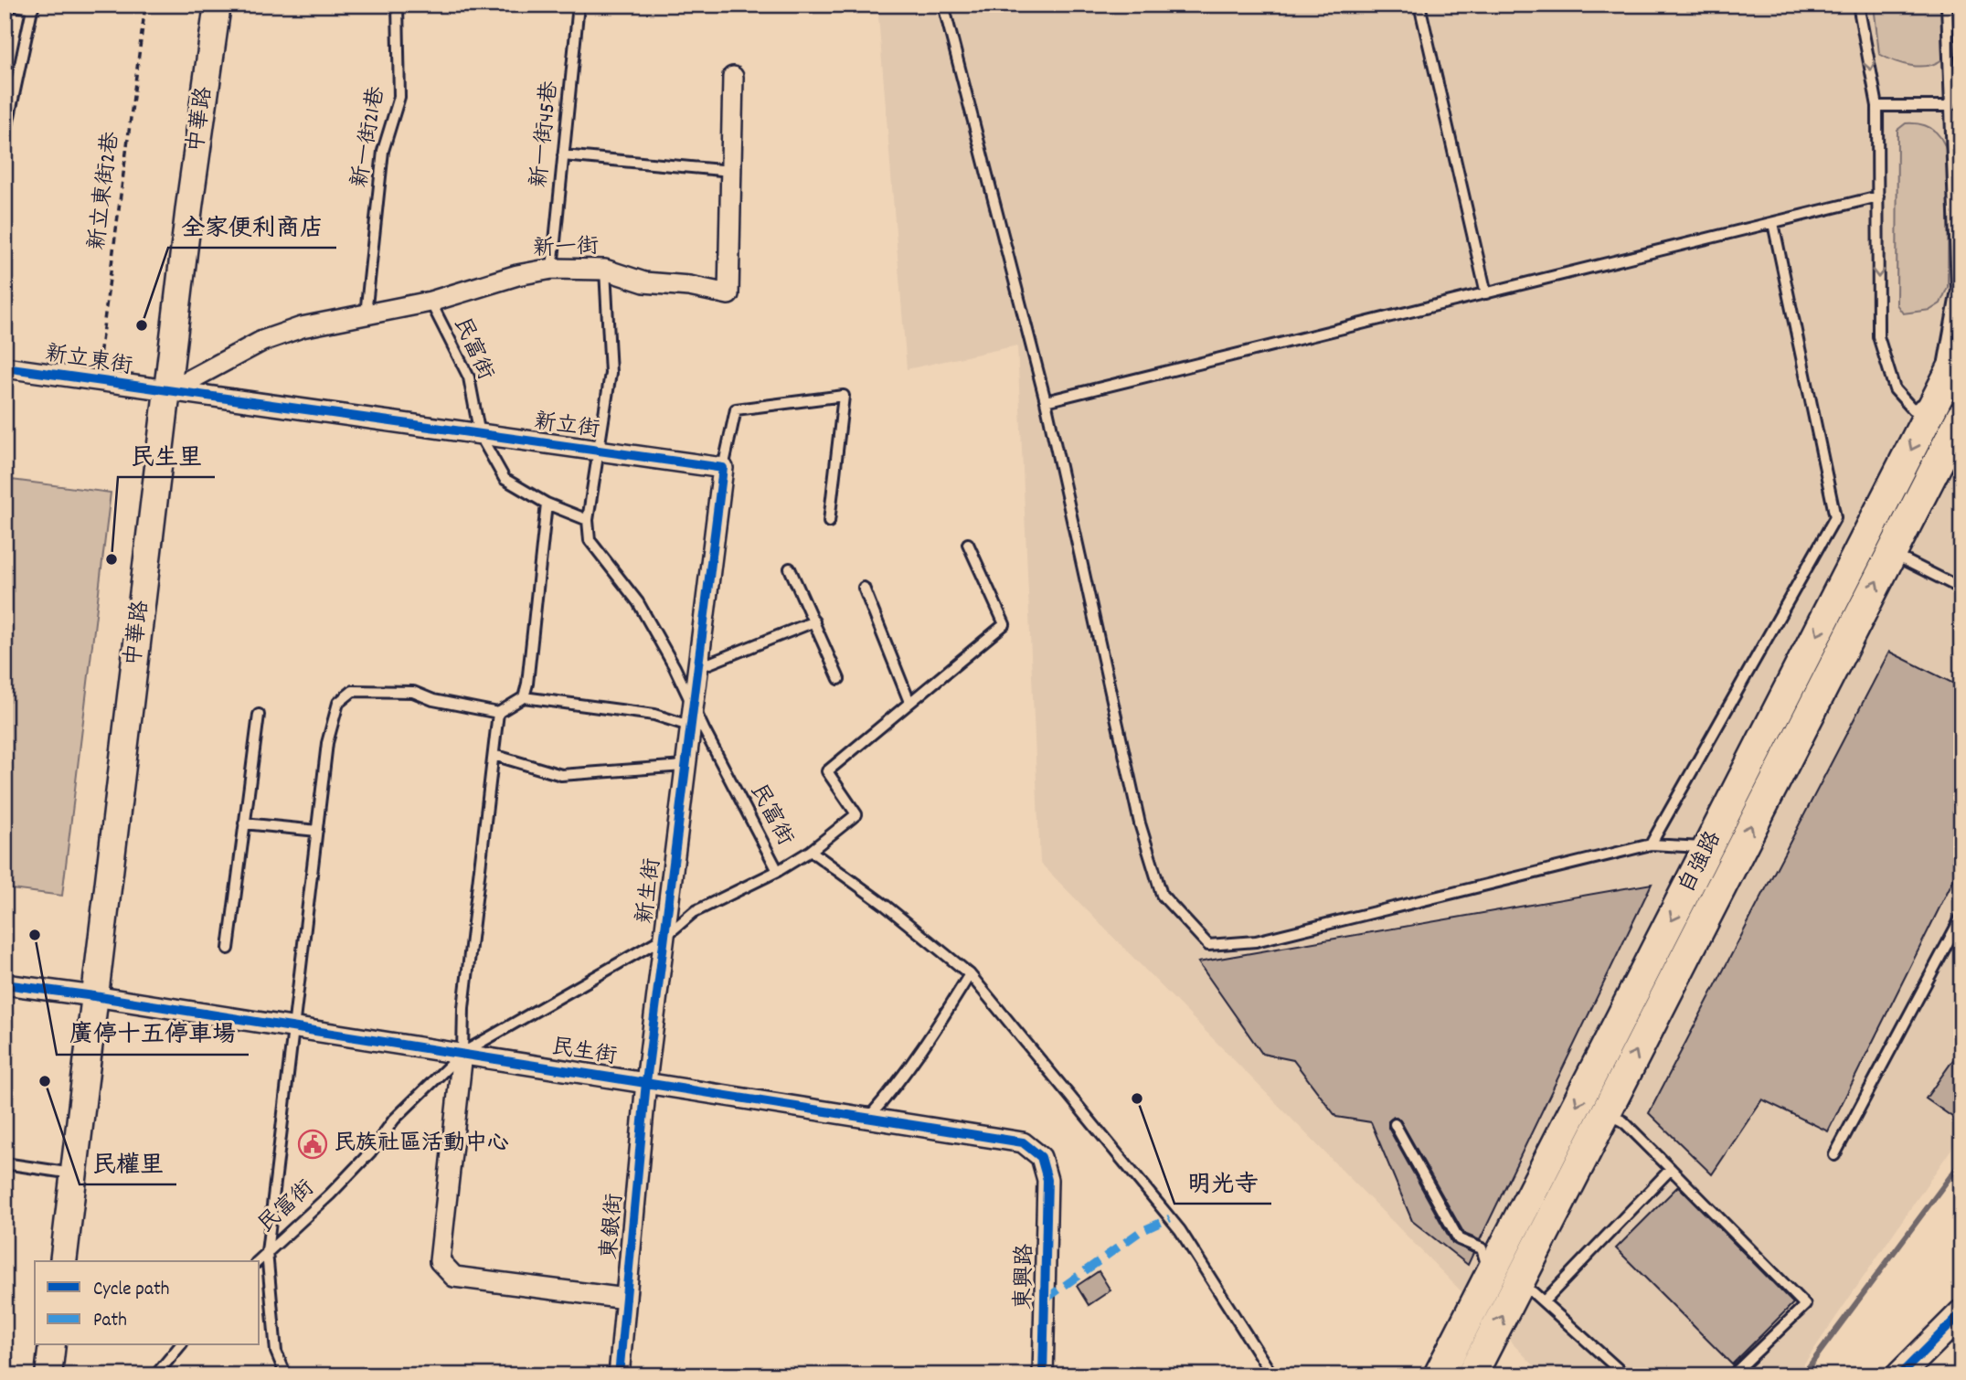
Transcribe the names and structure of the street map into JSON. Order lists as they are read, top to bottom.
{
  "streets": {
    "main road": ["自強路"],
    "street": [
      "中華路",
      "新一街",
      "新立東街",
      "新立街",
      "新生街",
      "民生街",
      "東銀街",
      "東興路"
    ],
    "lane": ["新一街45巷", "新一街21巷", "民富街"],
    "path": ["新立東街2巷"]
  },
  "crossings": [
    ["中華路", "新一街"],
    ["中華路", "新立東街"],
    ["中華路", "新立街"],
    ["中華路", "民生街"],
    ["新一街45巷", "新一街"],
    ["新一街21巷", "新一街"],
    ["新立東街2巷", "新立東街"],
    ["新一街", "民富街"],
    ["新一街", "新立東街"],
    ["新一街", "新立街"],
    ["民富街", "新立街"],
    ["民富街", "新生街"],
    ["民富街", "民生街"],
    ["新立東街", "新立街"],
    ["新生街", "民生街"],
    ["新生街", "東銀街"],
    ["民生街", "東銀街"],
    ["民生街", "東興路"]
  ],
  "places": {
    "other": [
      "全家便利商店",
      "民生里",
      "廣停十五停車場",
      "民權里",
      "明光寺"
    ],
    "public building": ["民族社區活動中心"]
  },
  "legend": ["Cycle path", "Path"]
}
